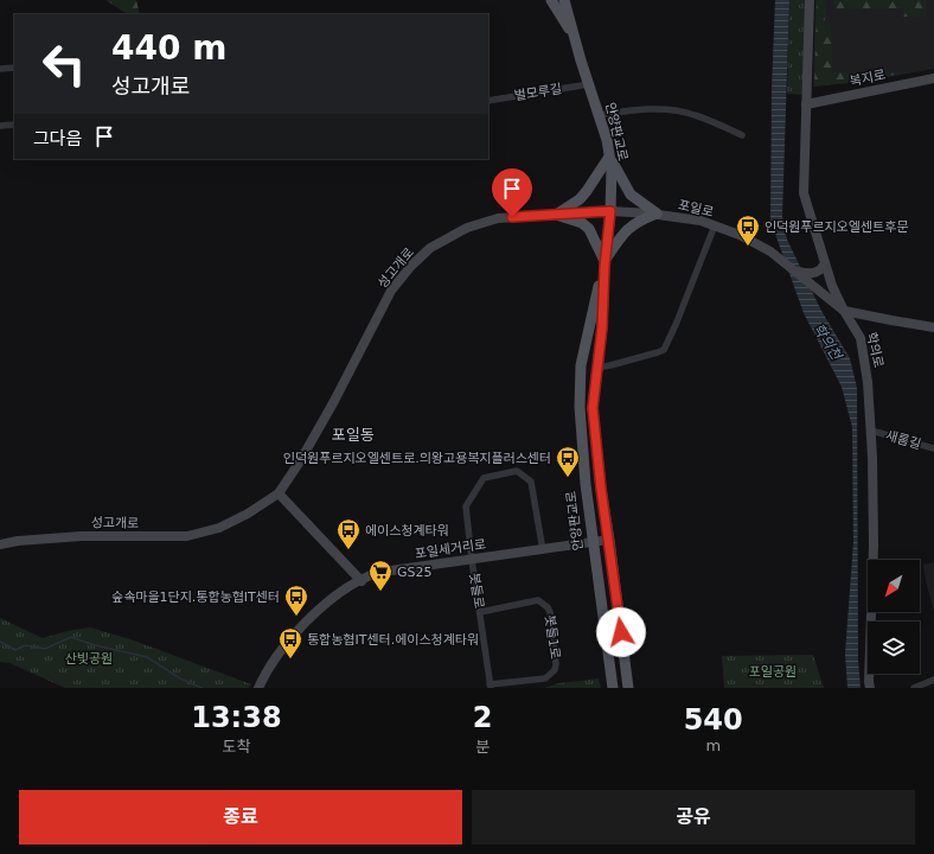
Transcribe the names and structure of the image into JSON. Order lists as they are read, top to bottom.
{
  "streets": {
    "main road": ["안양판교로"],
    "street": [
      "복지로",
      "벌모루길",
      "포일로",
      "성고개로",
      "학의로",
      "새롬길",
      "포일세거리로",
      "봇들로",
      "봇들1로"
    ]
  },
  "crossings": [
    ["복지로", "학의로"],
    ["벌모루길", "안양판교로"],
    ["안양판교로", "포일로"],
    ["안양판교로", "성고개로"],
    ["안양판교로", "포일세거리로"],
    ["포일로", "성고개로"],
    ["포일로", "학의로"],
    ["학의로", "새롬길"],
    ["포일세거리로", "봇들로"],
    ["봇들로", "봇들1로"]
  ],
  "districts": ["포일동"],
  "water": ["학의천"],
  "parks": ["산빛공원", "포일공원"],
  "places": {
    "bus stop": [
      "인덕원푸르지오엘센트후문",
      "인덕원푸르지오엘센트로.의왕고용복지플러스센터",
      "에이스청계타워",
      "숲속마을1단지.통합농협IT센터",
      "통합농협IT센터.에이스청계타워"
    ],
    "supermarket": ["GS25"]
  },
  "north": "bottom left",
  "page": {
    "turn": ["440 m", "성고개로"],
    "then": "그다음",
    "eta": [
      "13:38",
      "도착",
      "2",
      "분",
      "540",
      "m"
    ],
    "buttons": ["종료", "공유"]
  }
}
